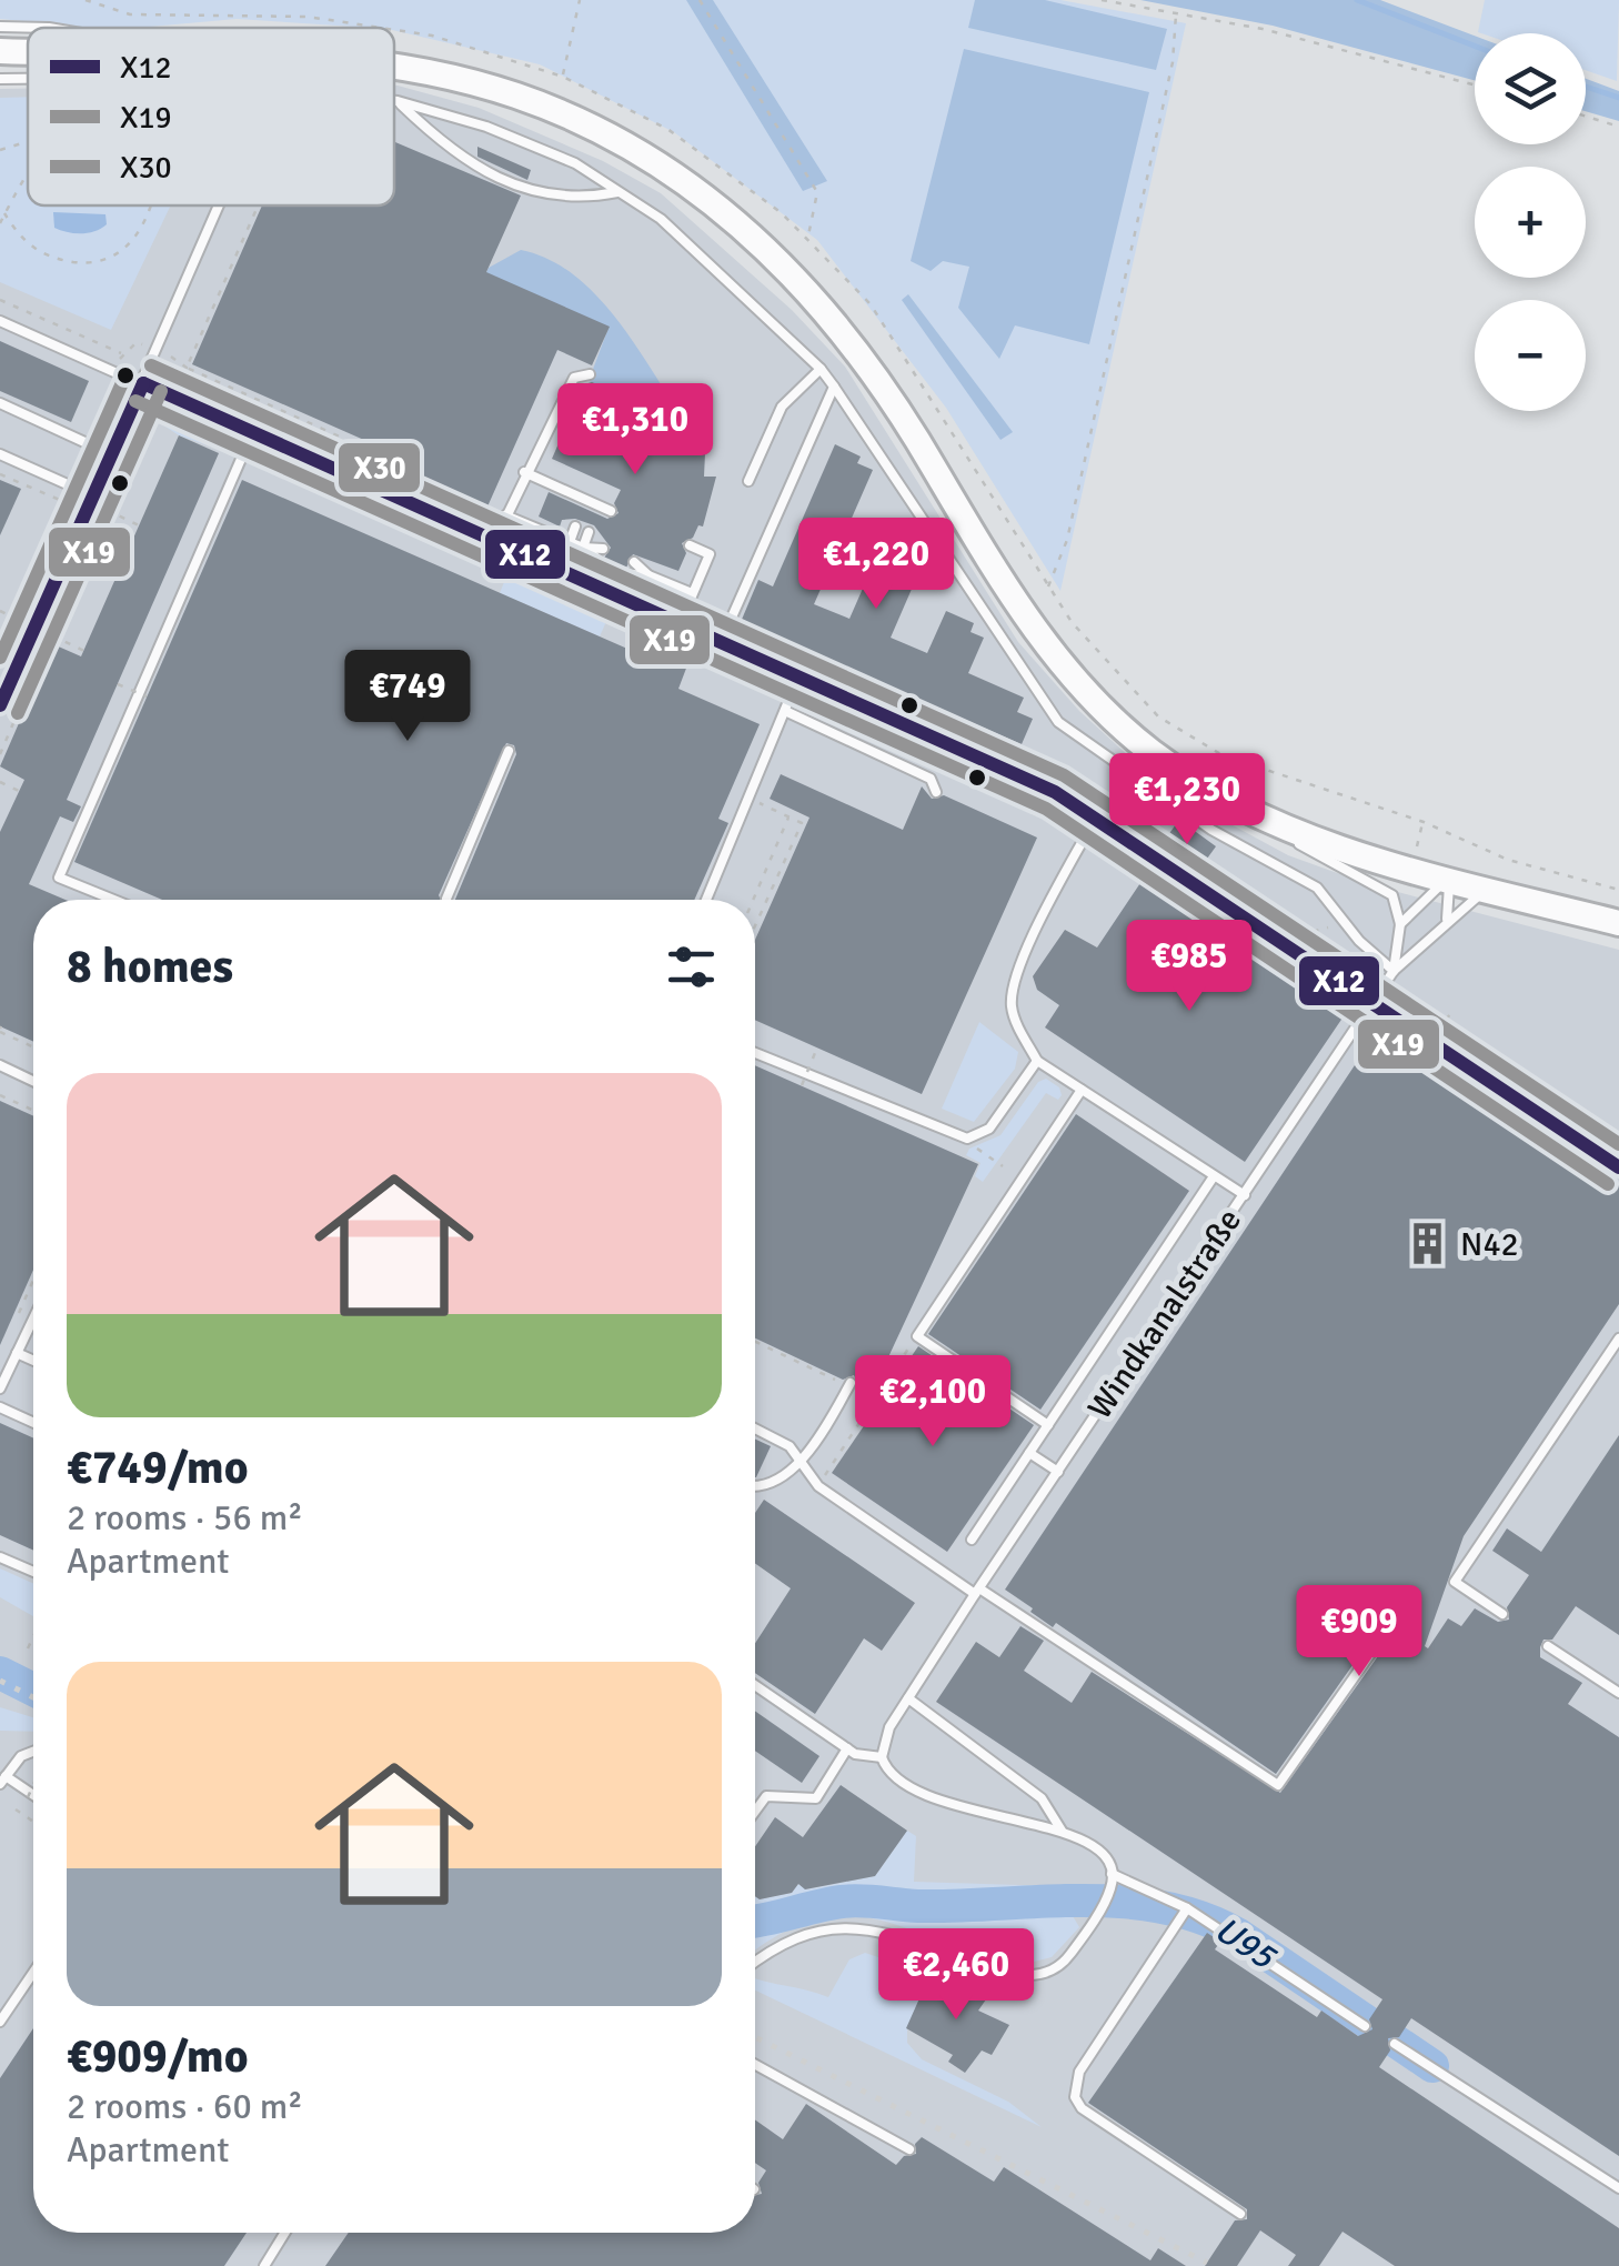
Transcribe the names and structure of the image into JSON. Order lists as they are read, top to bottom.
{
  "streets": {
    "lane": ["Windkanalstraße"]
  },
  "water": ["U95"],
  "places": {
    "building": ["N42"]
  },
  "lines": ["transit line X30", "transit line X12", "transit line X19"],
  "legend": ["X12", "X19", "X30"],
  "page": {
    "map_buttons": ["+", "−"],
    "price": [
      "€1,310",
      "€1,220",
      "€749",
      "€1,230",
      "€985",
      "€2,100",
      "€909",
      "€2,460"
    ],
    "heading": "8 homes",
    "list": [
      {
        "name": "€749/mo",
        "note": "2 rooms · 56 m² · Apartment"
      },
      {
        "name": "€909/mo",
        "note": "2 rooms · 60 m² · Apartment"
      }
    ]
  }
}
